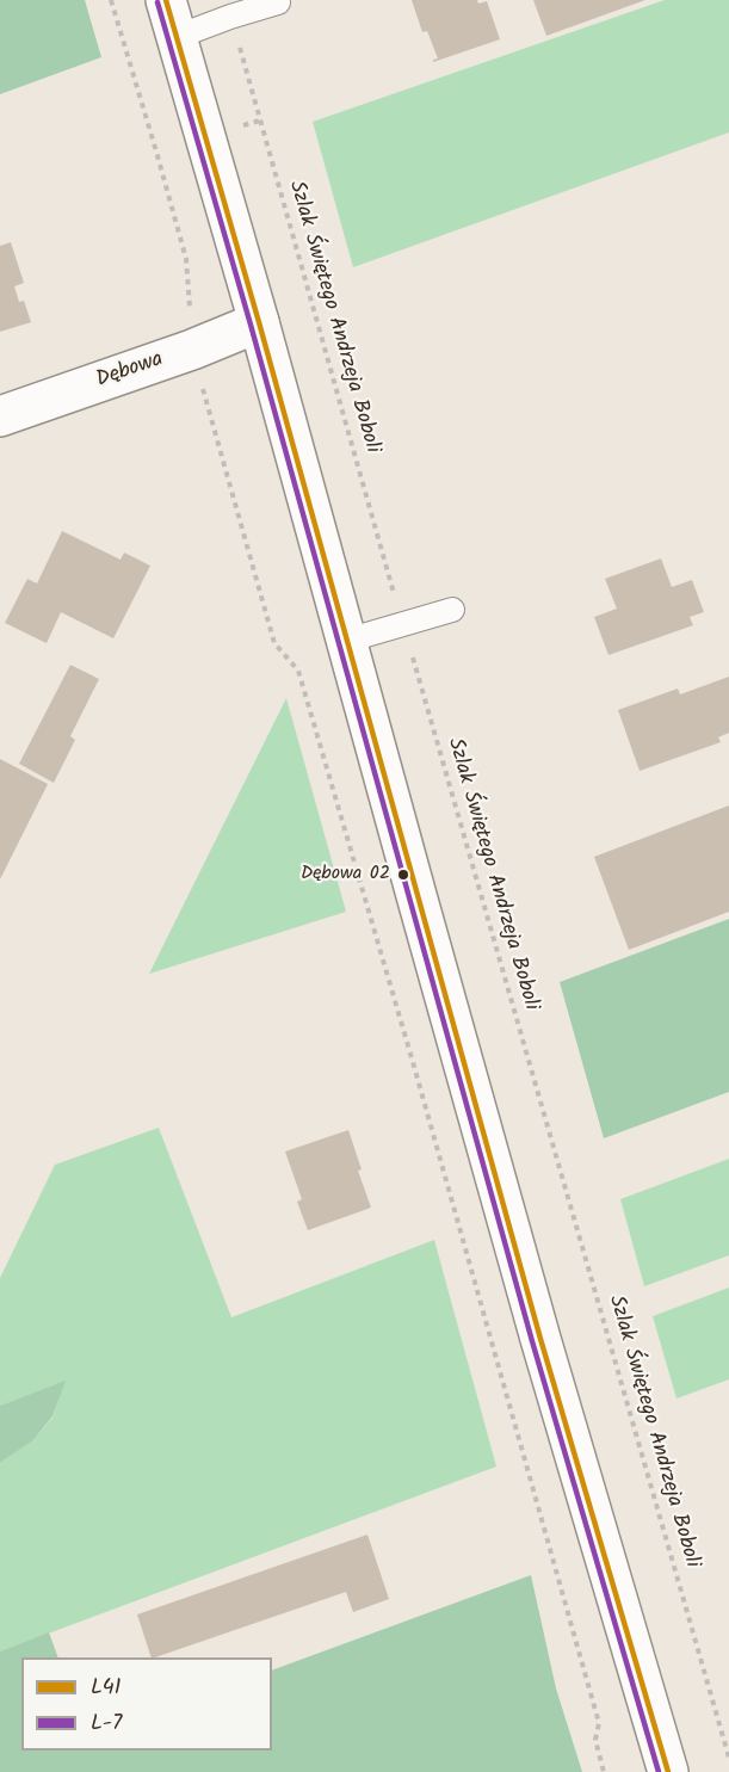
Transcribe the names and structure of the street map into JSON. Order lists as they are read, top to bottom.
{
  "streets": {
    "main road": ["Dębowa"],
    "path": ["Szlak Świętego Andrzeja Boboli"]
  },
  "places": ["Dębowa 02"],
  "lines": ["transit line L41", "transit line L-7"],
  "legend": ["L41", "L-7"]
}
